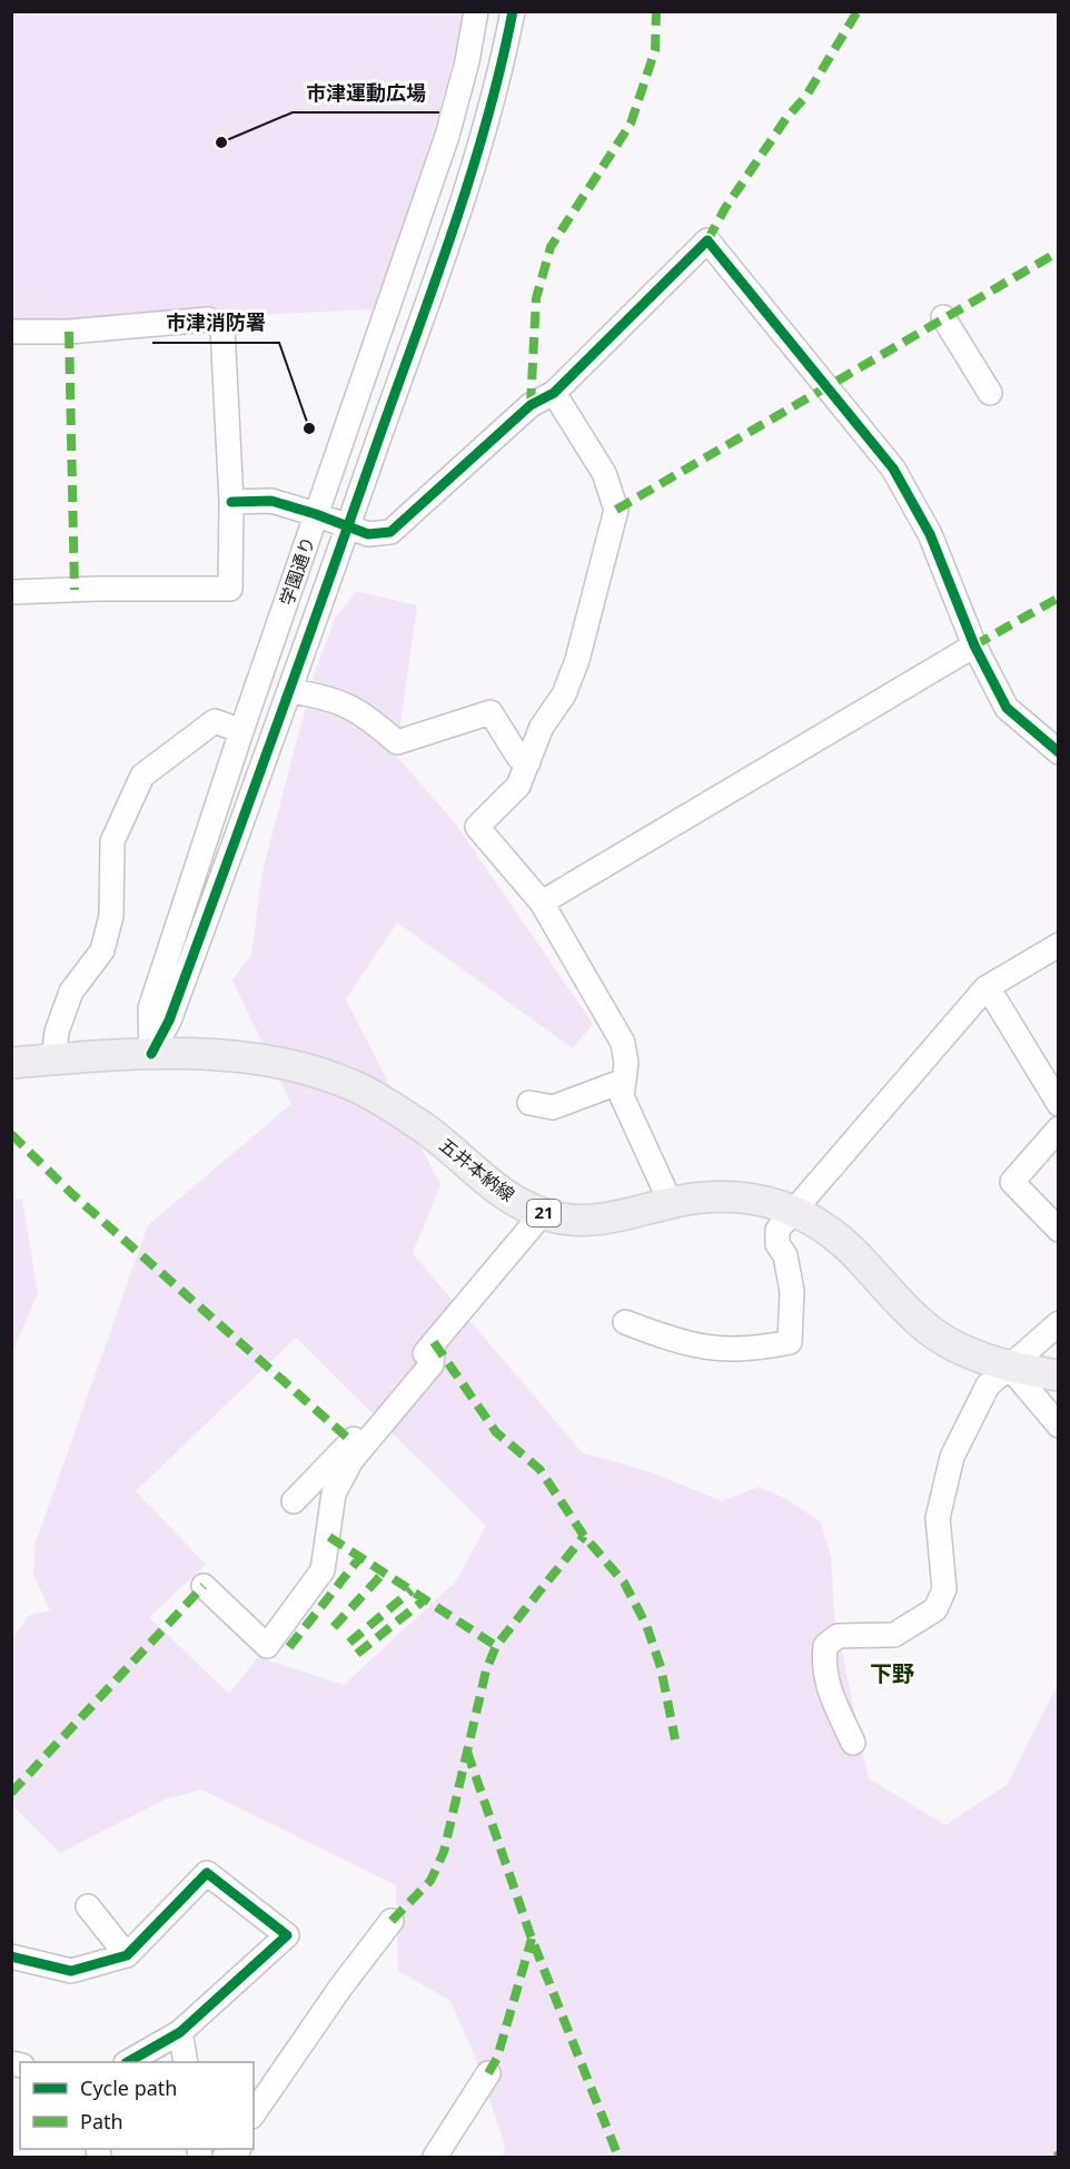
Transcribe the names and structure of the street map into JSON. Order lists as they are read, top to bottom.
{
  "streets": {
    "main road": ["五井本納線", "21"],
    "street": ["学園通り"]
  },
  "crossings": [
    ["学園通り", "五井本納線"]
  ],
  "districts": ["下野"],
  "places": ["市津運動広場", "市津消防署"],
  "legend": ["Cycle path", "Path"]
}
